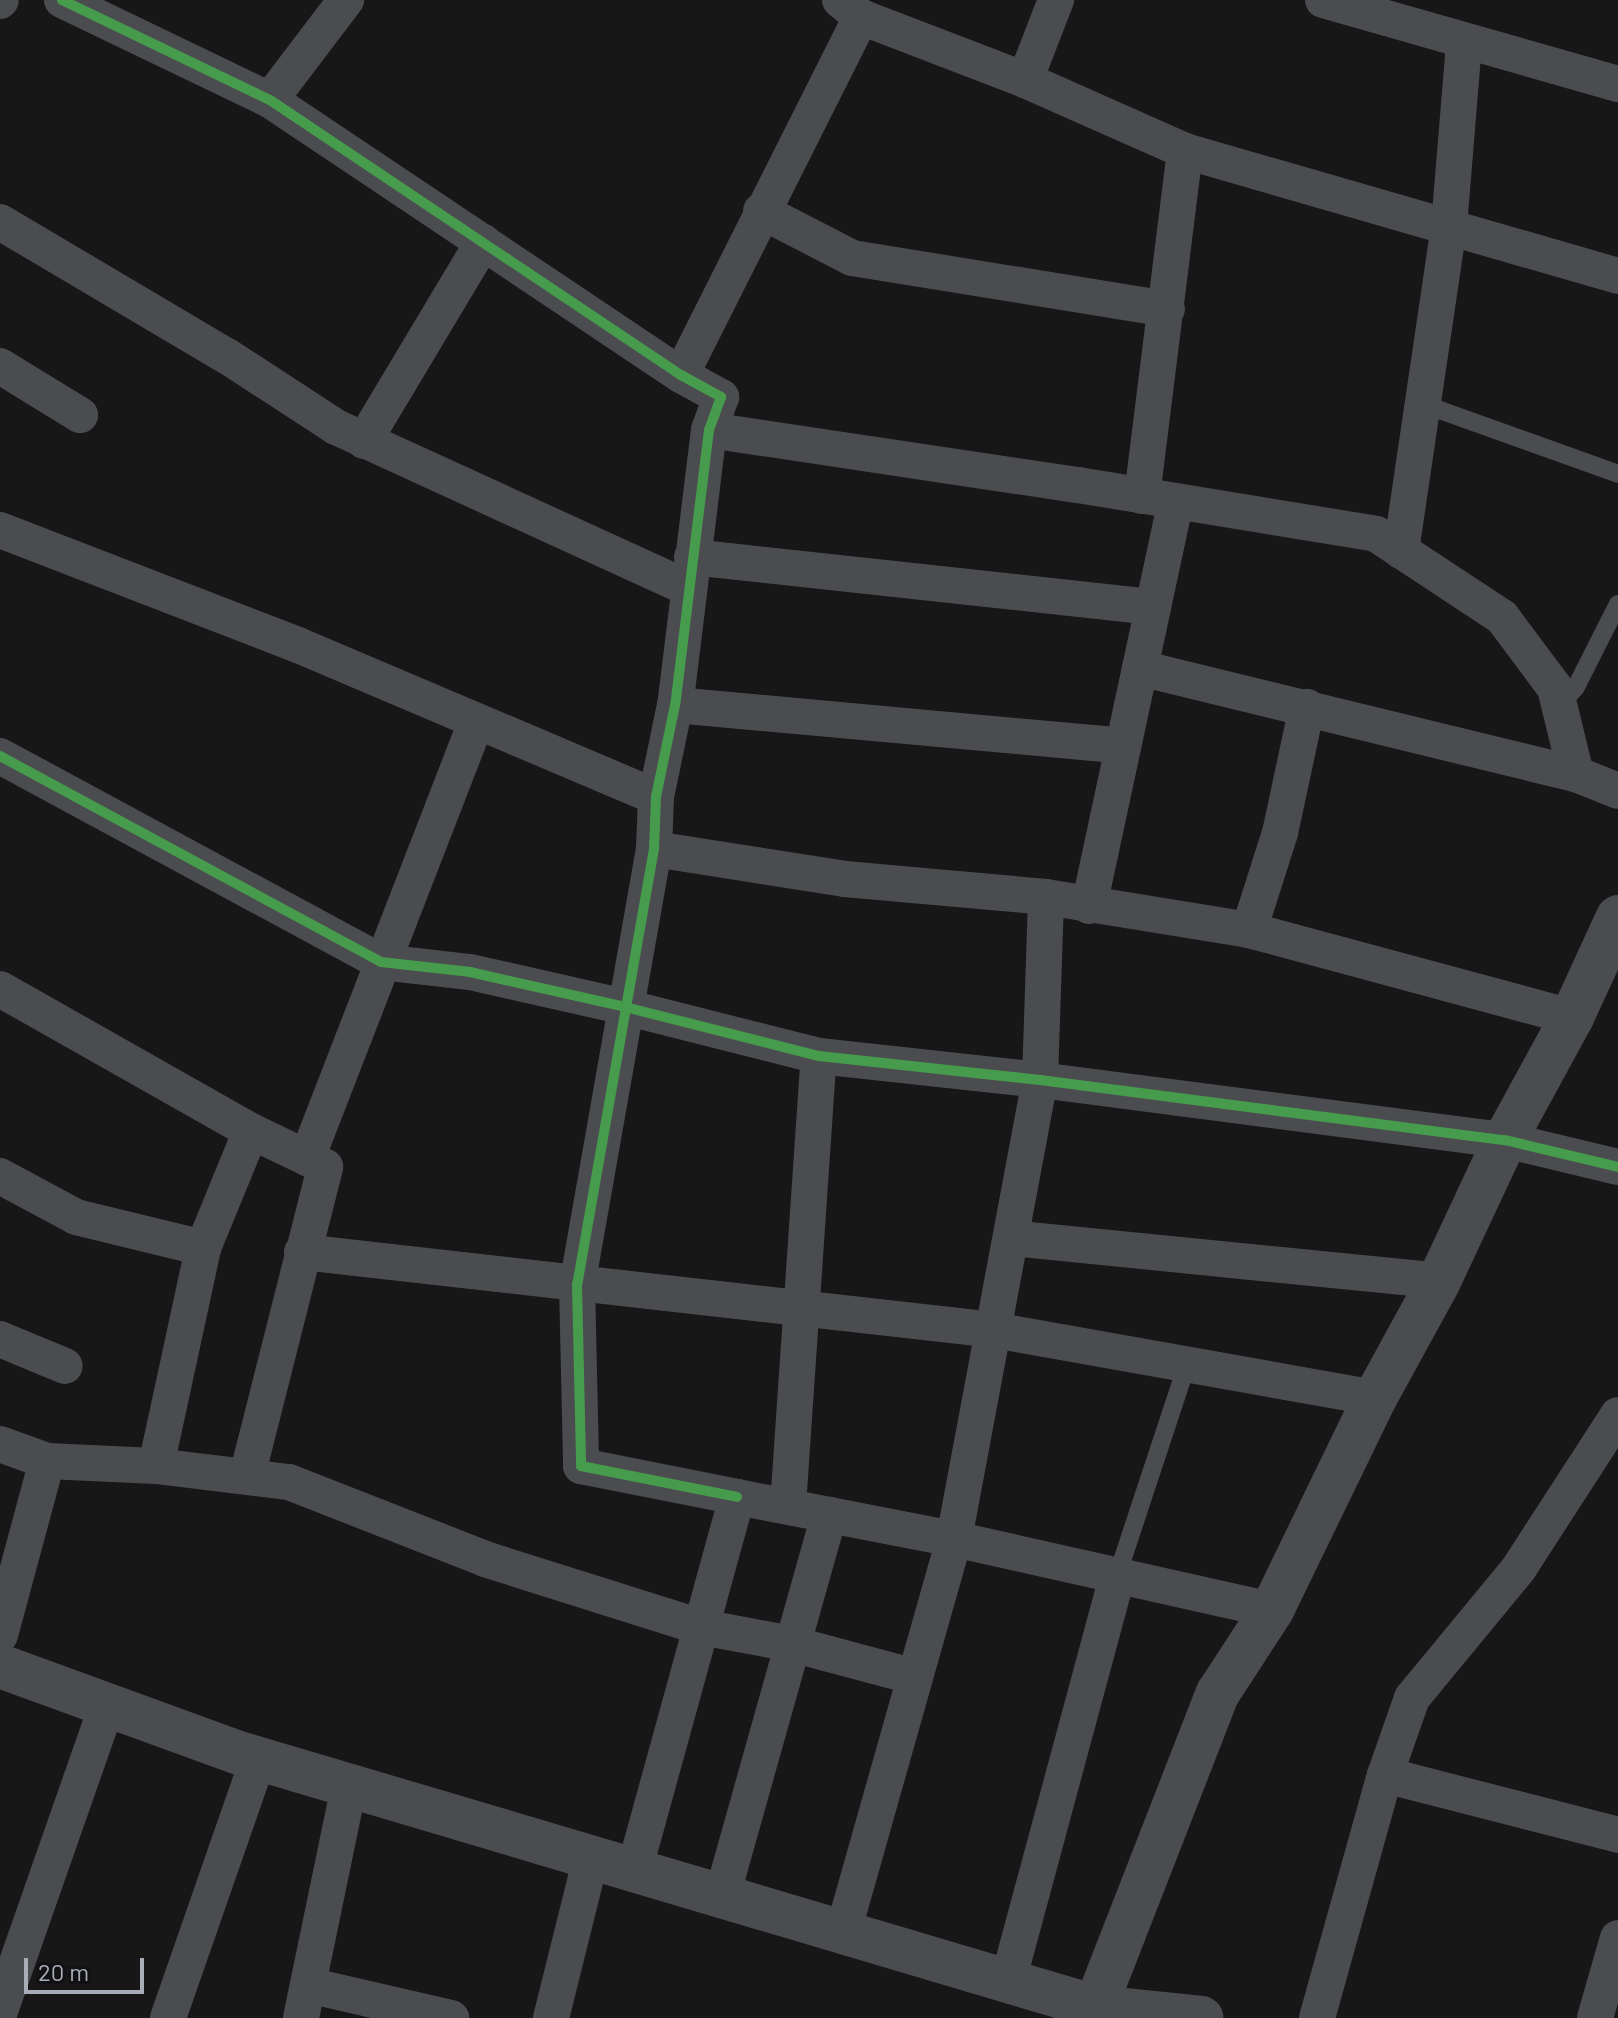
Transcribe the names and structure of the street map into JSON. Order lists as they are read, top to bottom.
{
  "scale_bar": "20 m"
}
